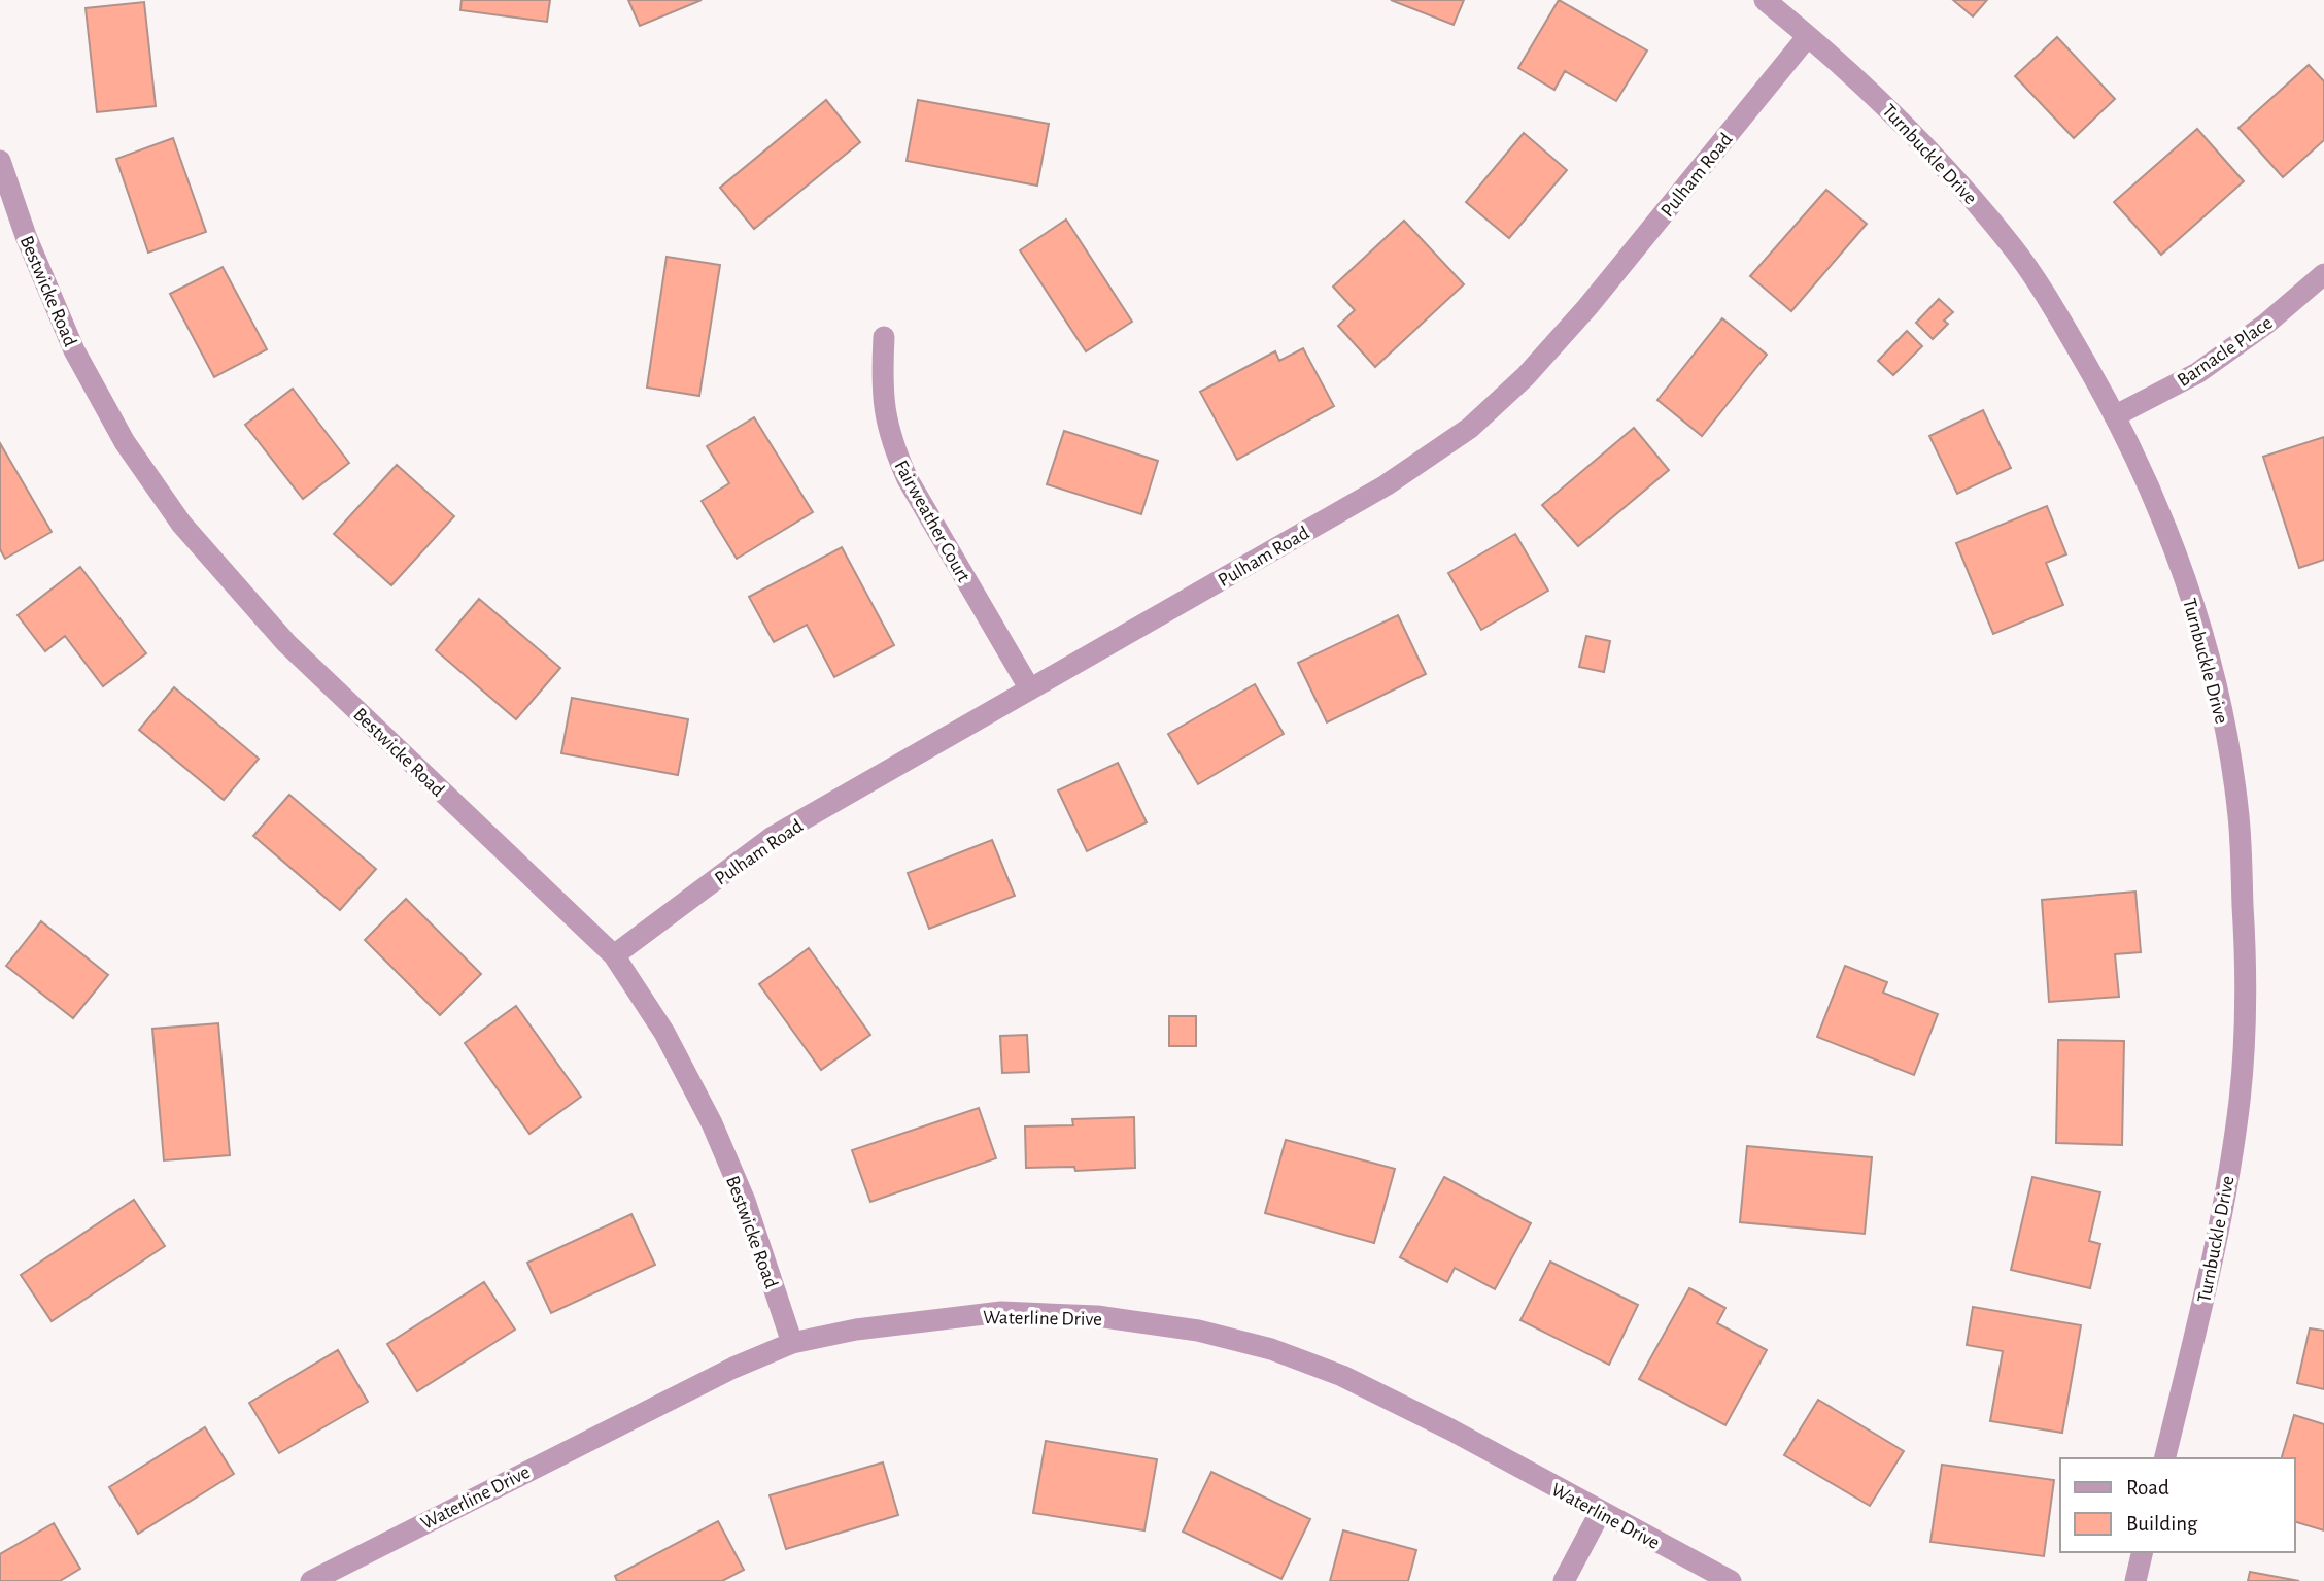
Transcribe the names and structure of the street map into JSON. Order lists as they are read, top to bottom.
{
  "streets": {
    "street": [
      "Turnbuckle Drive",
      "Pulham Road",
      "Bestwicke Road",
      "Barnacle Place",
      "Fairweather Court",
      "Waterline Drive"
    ]
  },
  "crossings": [
    ["Turnbuckle Drive", "Pulham Road"],
    ["Turnbuckle Drive", "Barnacle Place"],
    ["Pulham Road", "Bestwicke Road"],
    ["Pulham Road", "Fairweather Court"],
    ["Bestwicke Road", "Waterline Drive"]
  ],
  "legend": ["Road", "Building"]
}
